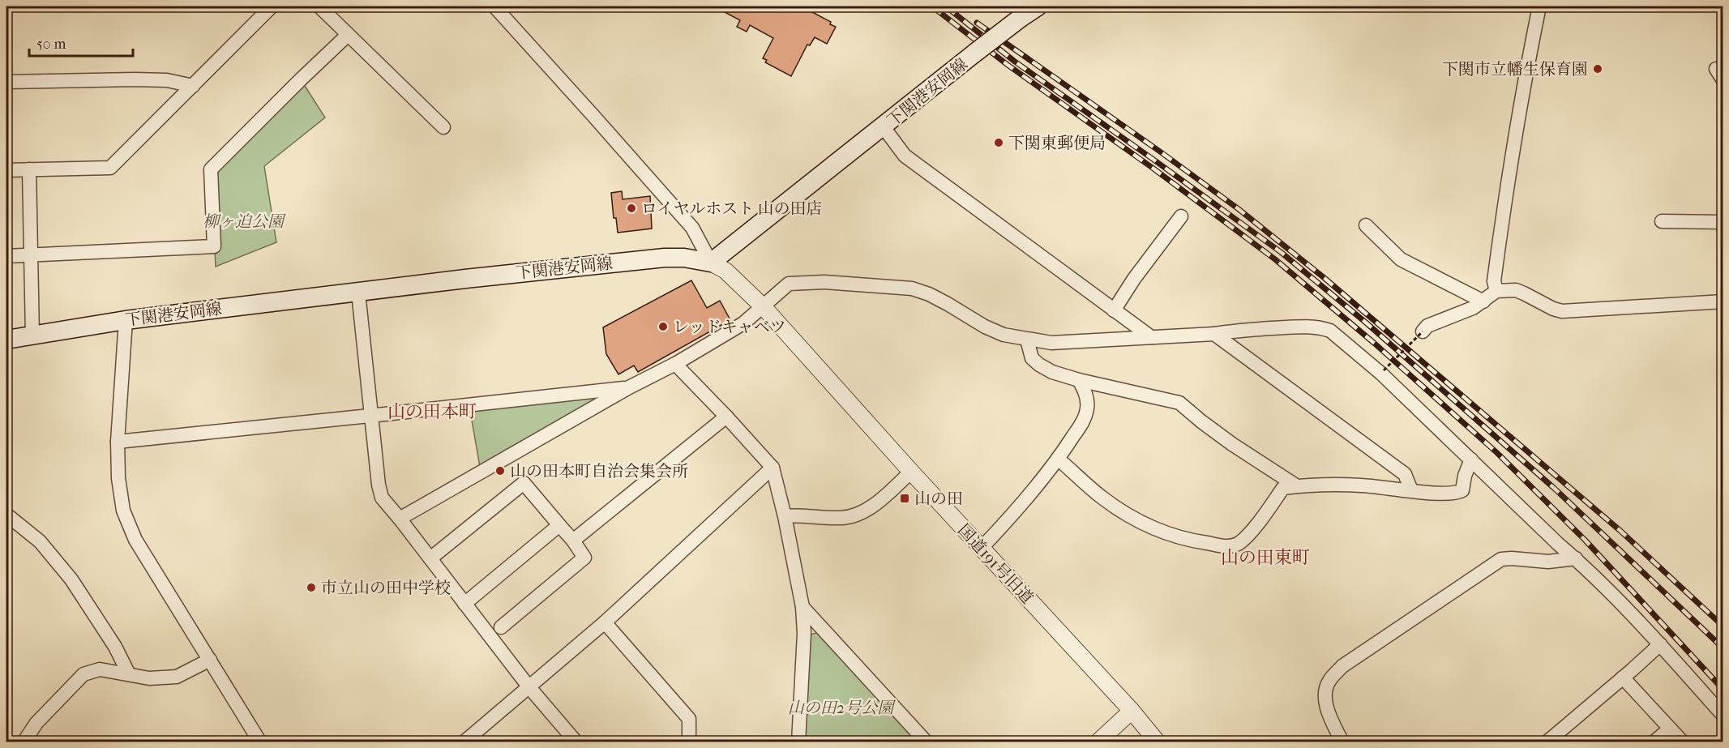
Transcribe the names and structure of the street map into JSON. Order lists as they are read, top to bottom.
{
  "streets": {
    "main road": ["下関港安岡線"],
    "street": ["国道191号旧道"]
  },
  "crossings": [
    ["下関港安岡線", "国道191号旧道"]
  ],
  "districts": ["山の田本町", "山の田東町"],
  "parks": ["柳ヶ迫公園", "山の田2号公園"],
  "places": {
    "other": [
      "下関市立幡生保育園",
      "下関東郵便局",
      "ロイヤルホスト 山の田店",
      "レッドキャベツ",
      "山の田本町自治会集会所",
      "市立山の田中学校"
    ],
    "transit": ["山の田"]
  },
  "scale_bar": "50 m"
}
